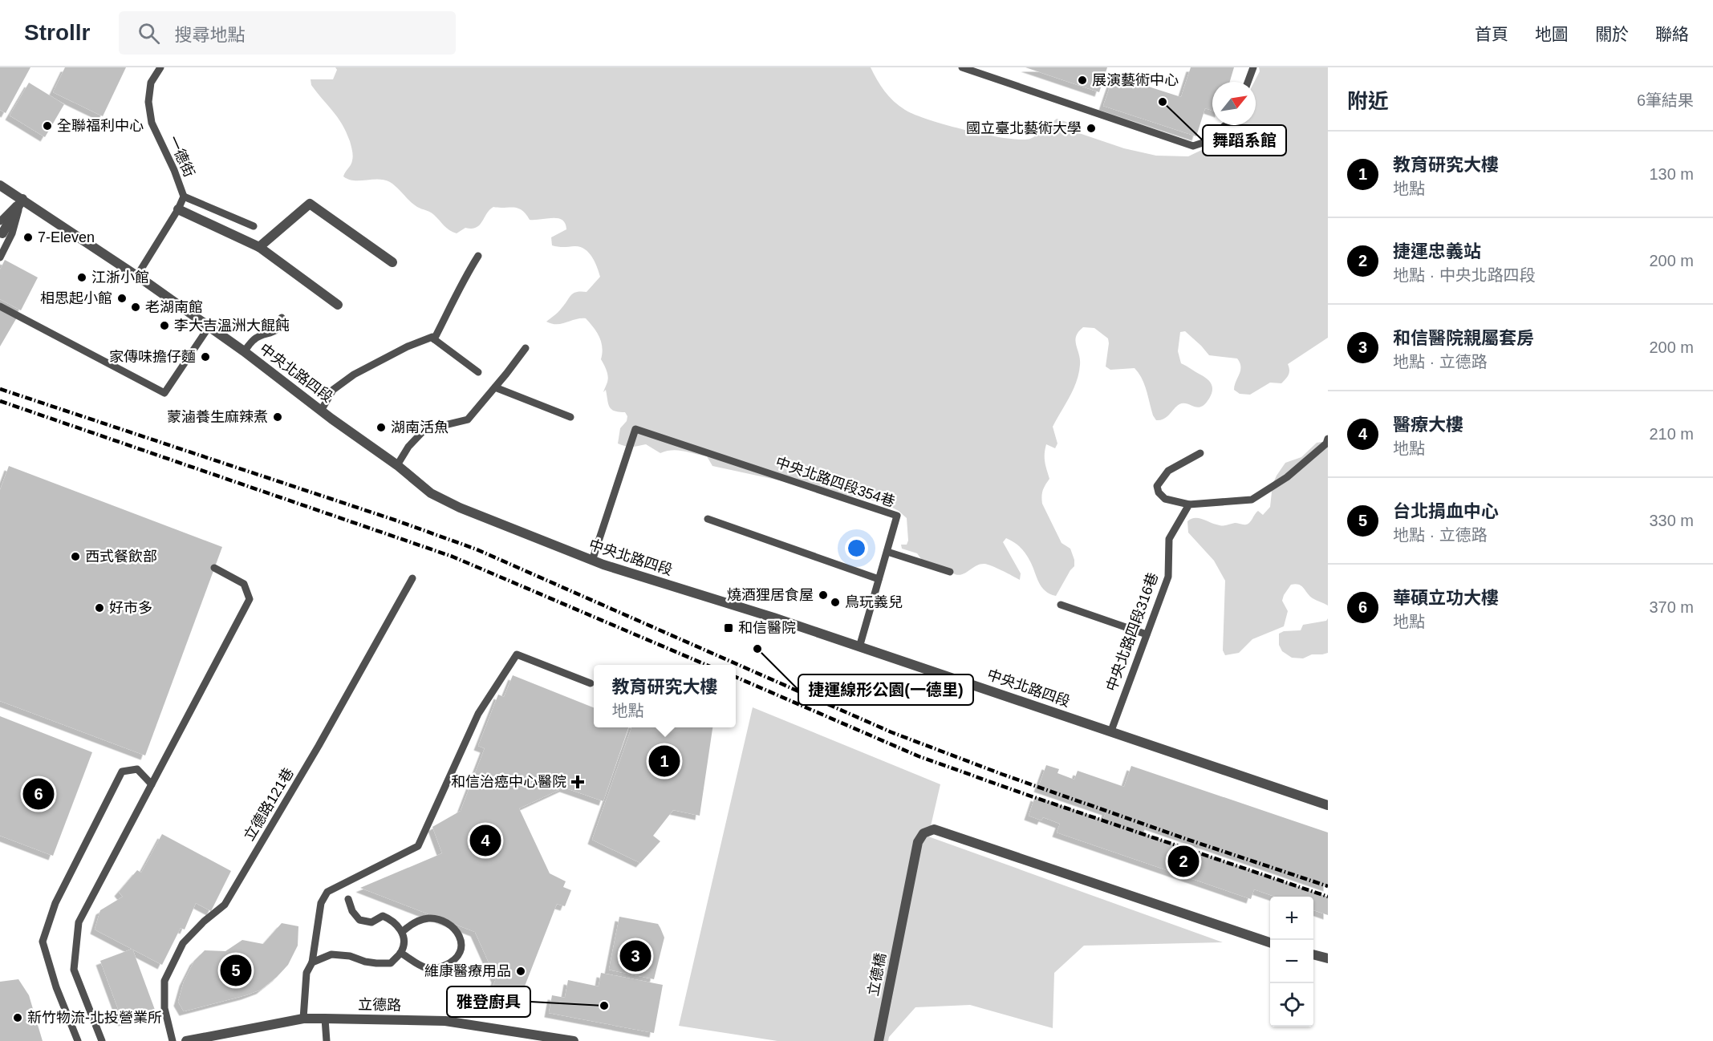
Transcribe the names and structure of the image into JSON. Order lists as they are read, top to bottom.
{
  "streets": {
    "street": ["中央北路四段", "立德橋", "立德路"],
    "lane": [
      "一德街",
      "中央北路四段354巷",
      "中央北路四段316巷",
      "立德路121巷"
    ]
  },
  "crossings": [
    ["一德街", "中央北路四段"],
    ["中央北路四段", "中央北路四段354巷"],
    ["中央北路四段", "中央北路四段316巷"]
  ],
  "places": {
    "other": [
      "展演藝術中心",
      "舞蹈系館",
      "全聯福利中心",
      "國立臺北藝術大學",
      "7-Eleven",
      "江浙小館",
      "相思起小館",
      "老湖南館",
      "李大吉溫洲大餛飩",
      "家傳味擔仔麵",
      "蒙滷養生麻辣煮",
      "湖南活魚",
      "西式餐飲部",
      "燒酒狸居食屋",
      "鳥玩義兒",
      "好市多",
      "捷運線形公園(一德里)",
      "維康醫療用品",
      "雅登廚具",
      "新竹物流-北投營業所"
    ],
    "transit": ["和信醫院"],
    "health": ["和信治癌中心醫院"]
  },
  "north": "top right",
  "page": {
    "header": "Strollr",
    "search": "搜尋地點",
    "nav": [
      "首頁",
      "地圖",
      "關於",
      "聯絡"
    ],
    "heading": ["附近", "6筆結果"],
    "list": [
      {
        "mark": "1",
        "name": "教育研究大樓",
        "note": "地點",
        "value": "130 m"
      },
      {
        "mark": "2",
        "name": "捷運忠義站",
        "note": "地點 · 中央北路四段",
        "value": "200 m"
      },
      {
        "mark": "3",
        "name": "和信醫院親屬套房",
        "note": "地點 · 立德路",
        "value": "200 m"
      },
      {
        "mark": "4",
        "name": "醫療大樓",
        "note": "地點",
        "value": "210 m"
      },
      {
        "mark": "5",
        "name": "台北捐血中心",
        "note": "地點 · 立德路",
        "value": "330 m"
      },
      {
        "mark": "6",
        "name": "華碩立功大樓",
        "note": "地點",
        "value": "370 m"
      }
    ],
    "popup": ["教育研究大樓", "地點"],
    "pins": [
      "1",
      "6",
      "4",
      "2",
      "3",
      "5"
    ],
    "map_buttons": ["+", "−"]
  }
}
